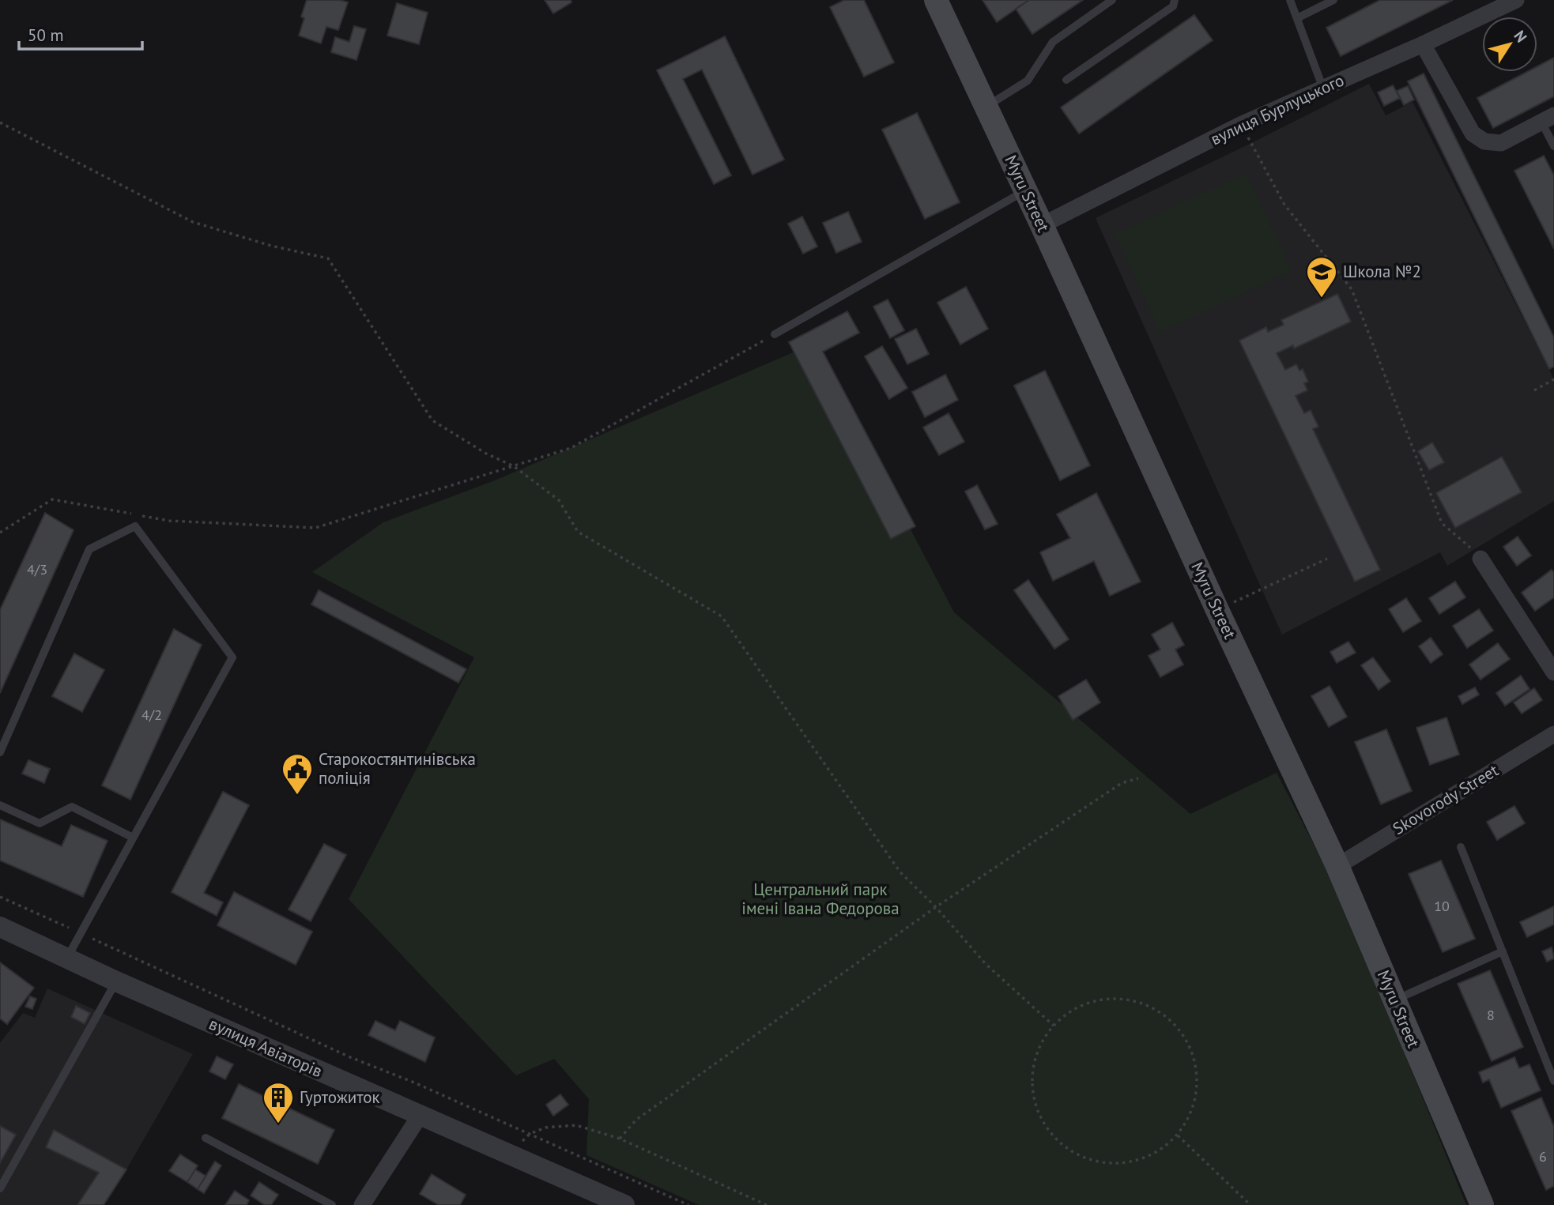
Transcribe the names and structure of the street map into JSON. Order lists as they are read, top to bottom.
{
  "streets": {
    "main road": ["Myru Street"],
    "street": ["вулиця Бурлуцького", "Skovorody Street", "вулиця Авіаторів"]
  },
  "crossings": [
    ["вулиця Бурлуцького", "Myru Street"],
    ["Myru Street", "Skovorody Street"]
  ],
  "parks": ["Центральний парк імені Івана Федорова"],
  "places": {
    "school or university": ["Школа №2"],
    "public building": ["Старокостянтинівська поліція"],
    "building": ["Гуртожиток"]
  },
  "house_numbers": [
    "4/3",
    "4/2",
    "10",
    "8",
    "6"
  ],
  "scale_bar": "50 m",
  "north": "top right"
}
